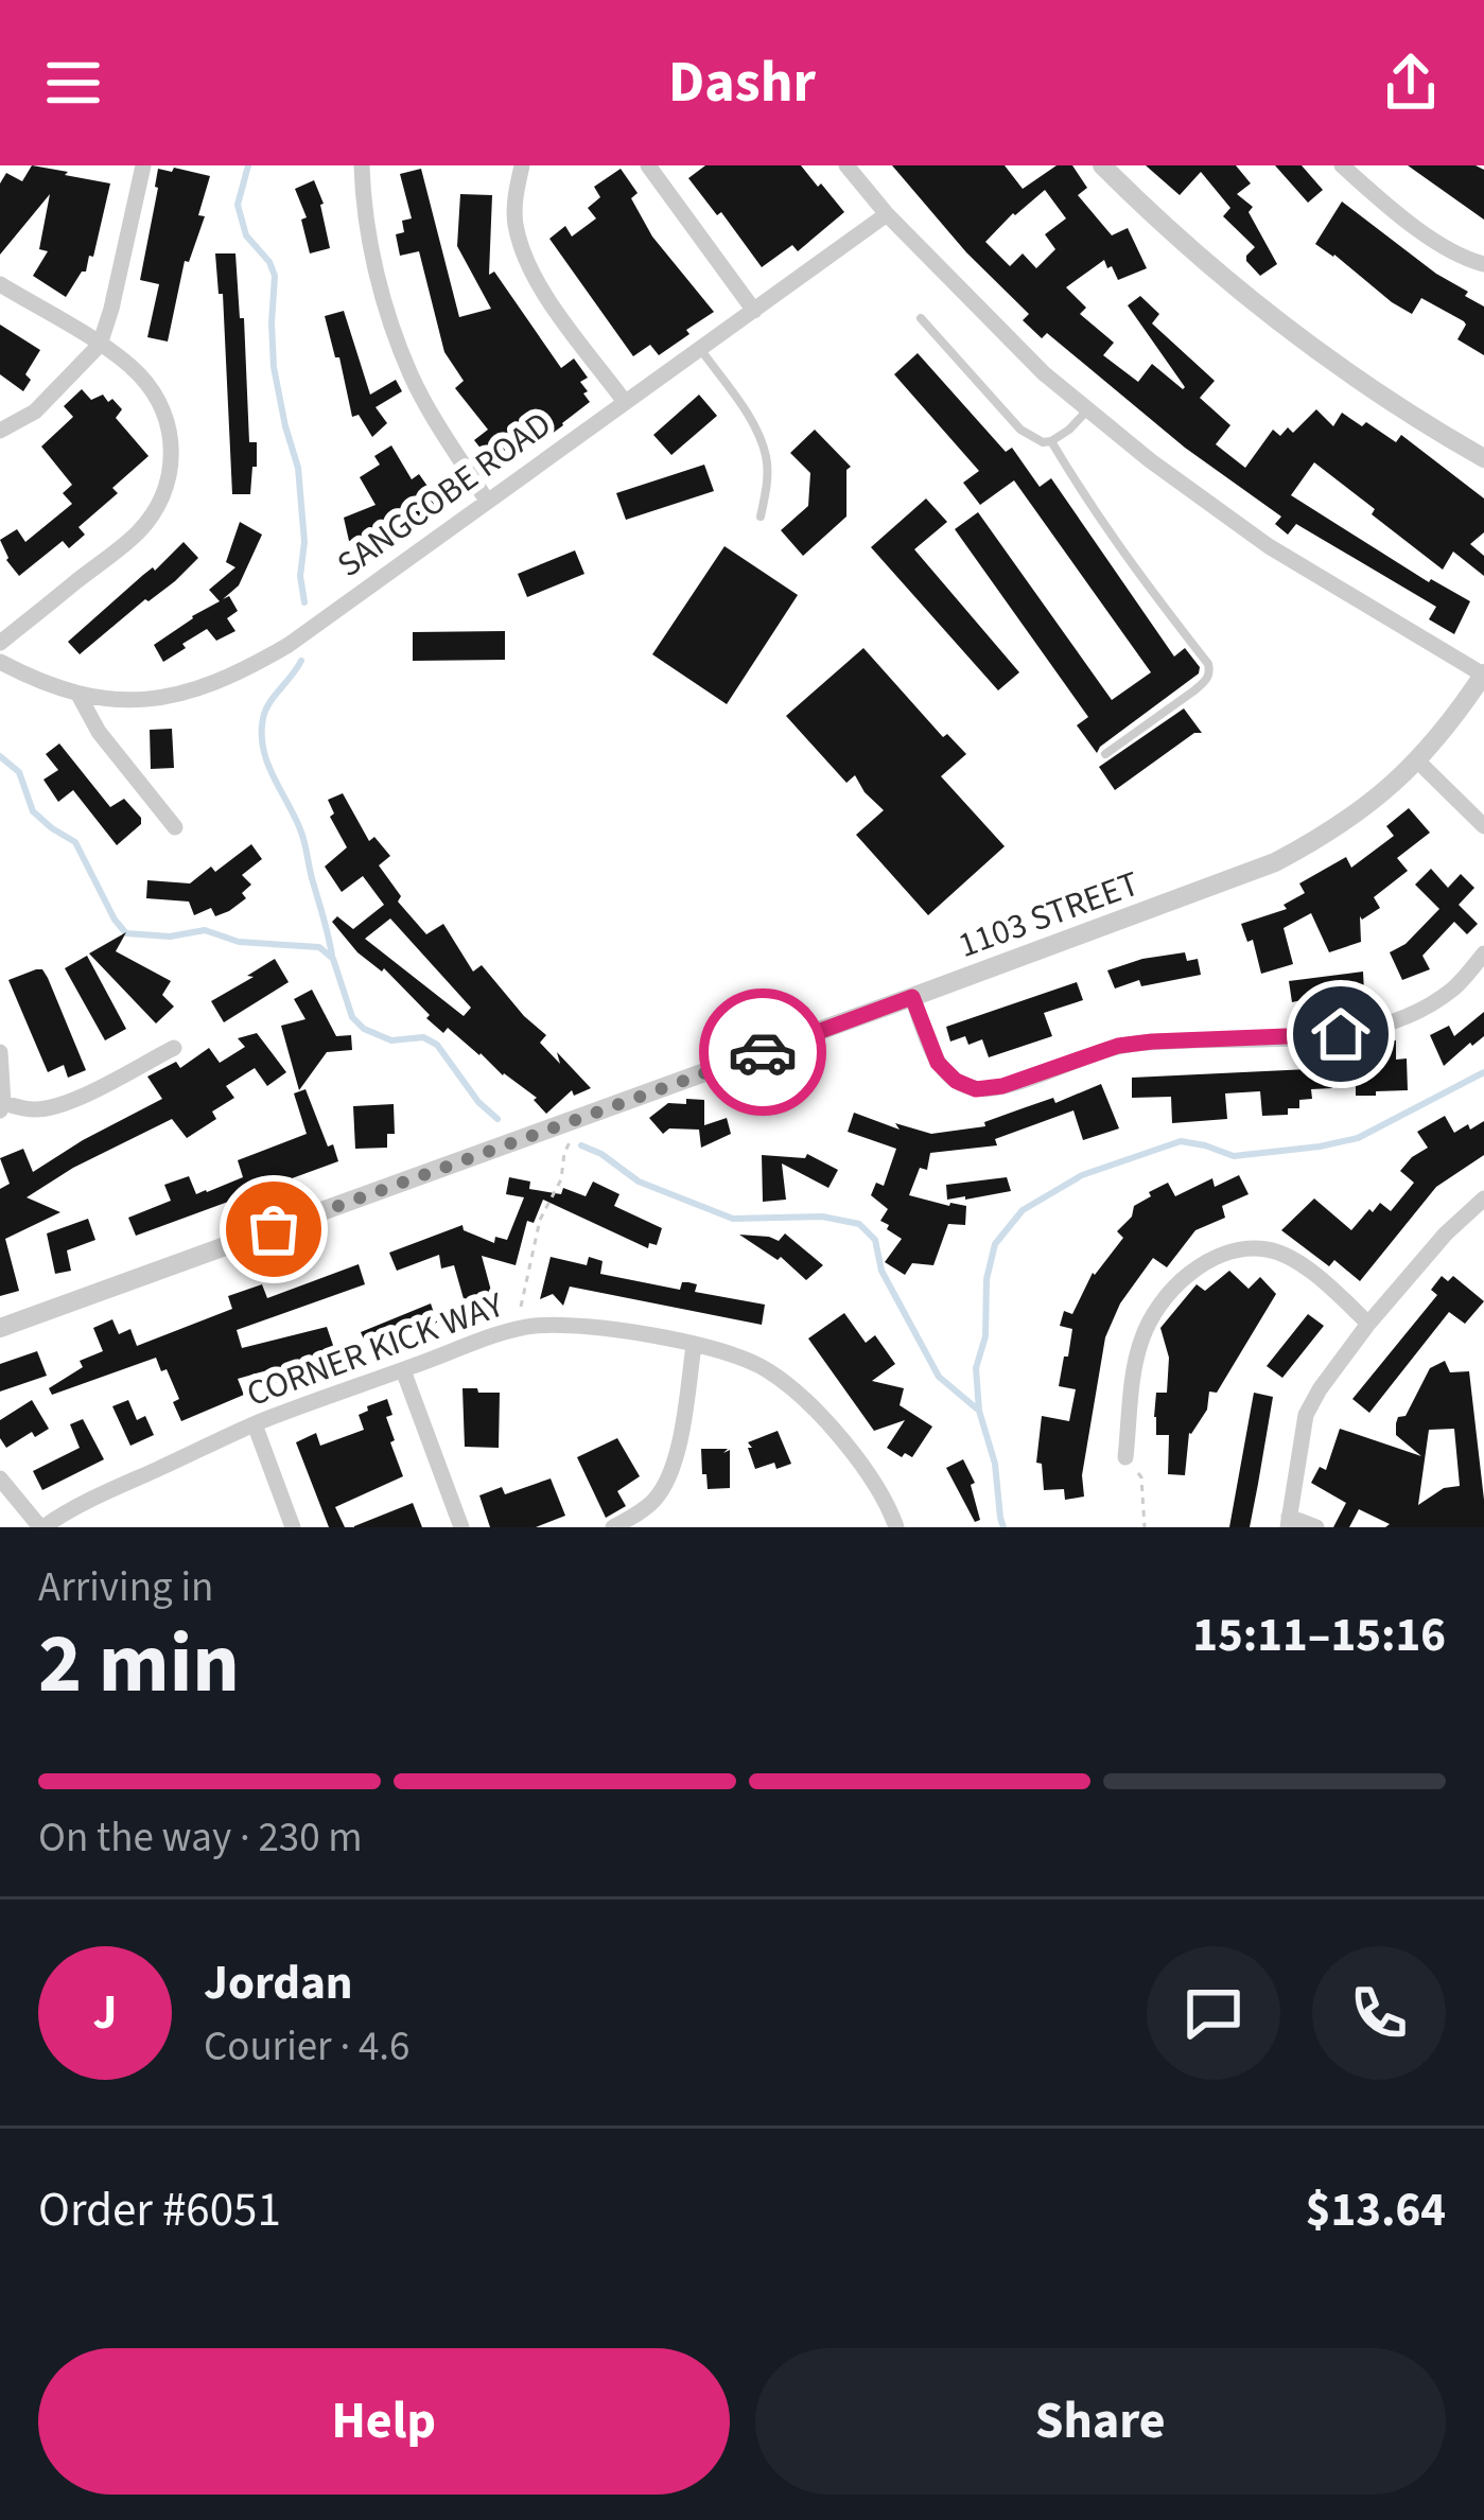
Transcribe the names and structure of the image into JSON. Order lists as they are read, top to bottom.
{
  "streets": {
    "street": ["SANGCOBE ROAD", "1103 STREET", "CORNER KICK WAY"]
  },
  "page": {
    "header": "Dashr",
    "heading": ["2 min", "Arriving in", "15:11–15:16"],
    "panel": [
      "Jordan",
      "Courier · 4.6",
      "Order #6051",
      "$13.64"
    ],
    "bar": "On the way · 230 m",
    "round": "J",
    "buttons": ["Help", "Share"]
  }
}
